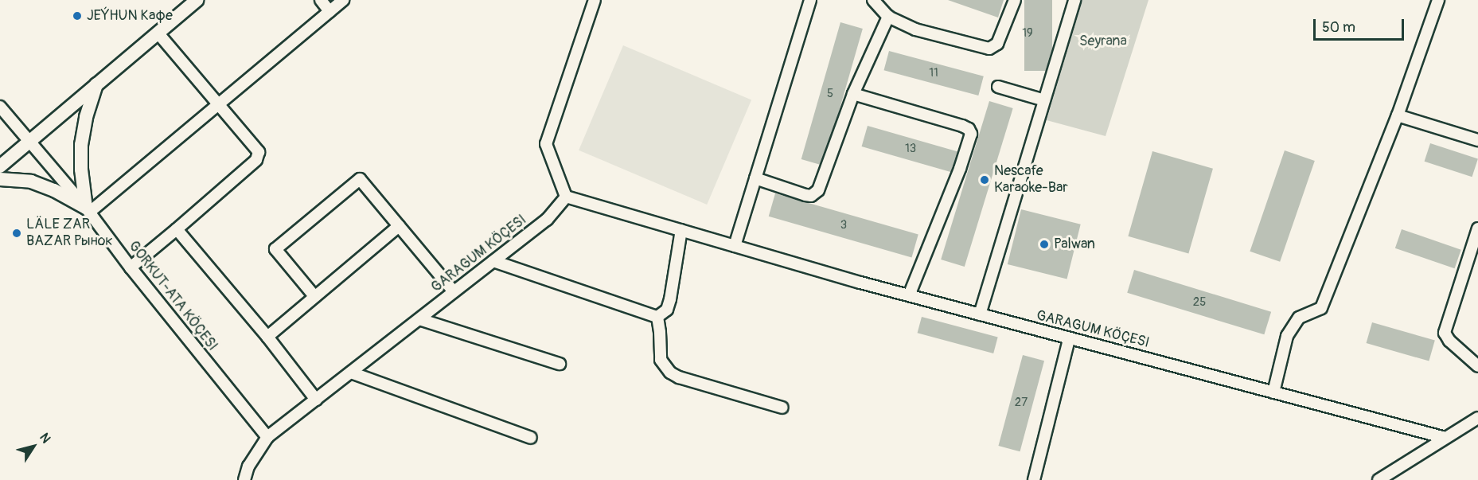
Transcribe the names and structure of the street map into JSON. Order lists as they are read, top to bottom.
{
  "streets": {
    "street": ["GARAGUM KÖÇESI", "GORKUT-ATA KÖÇESI"]
  },
  "crossings": [
    ["GARAGUM KÖÇESI", "GORKUT-ATA KÖÇESI"]
  ],
  "parks": ["Seyrana"],
  "places": [
    "JEÝHUN Кафе",
    "Nescafe Karaoke-Bar",
    "LÄLE ZAR BAZAR Рынок",
    "Palwan"
  ],
  "house_numbers": [
    "19",
    "11",
    "5",
    "13",
    "3",
    "25",
    "27"
  ],
  "scale_bar": "50 m",
  "north": "top right"
}
